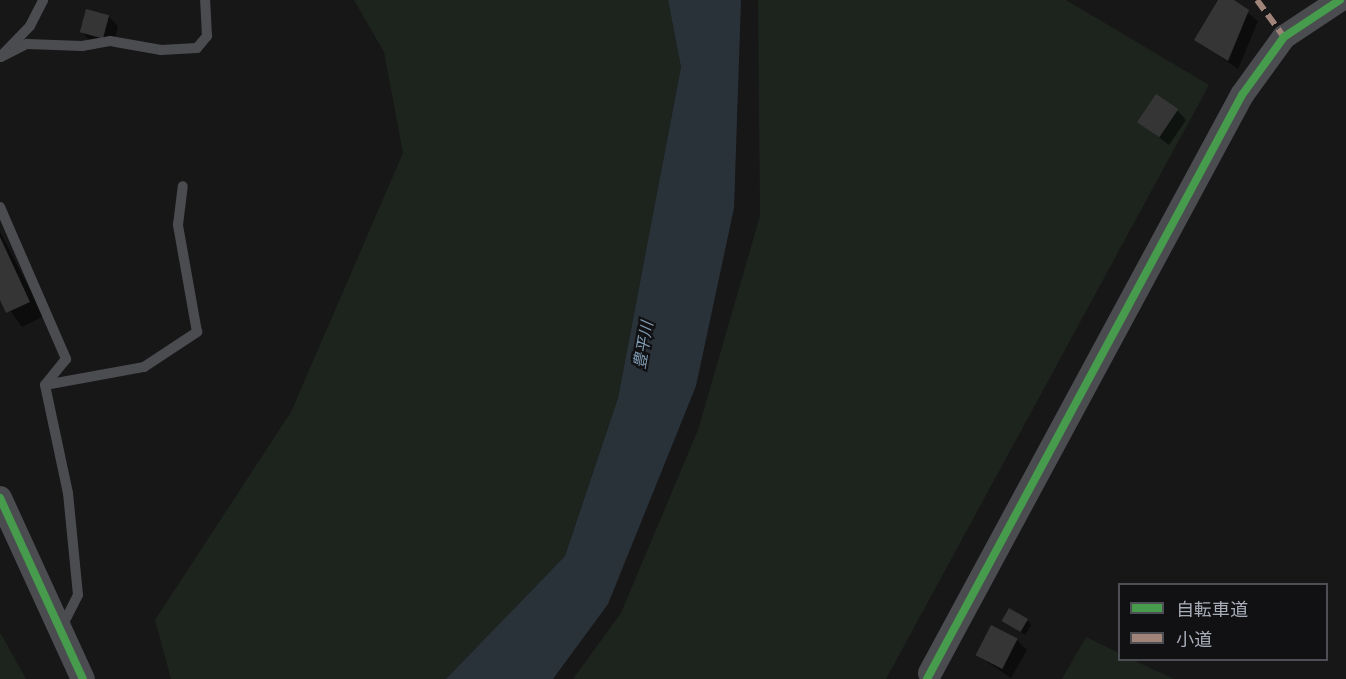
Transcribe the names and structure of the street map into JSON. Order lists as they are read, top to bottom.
{
  "water": ["豊平川"],
  "legend": ["自転車道", "小道"]
}
